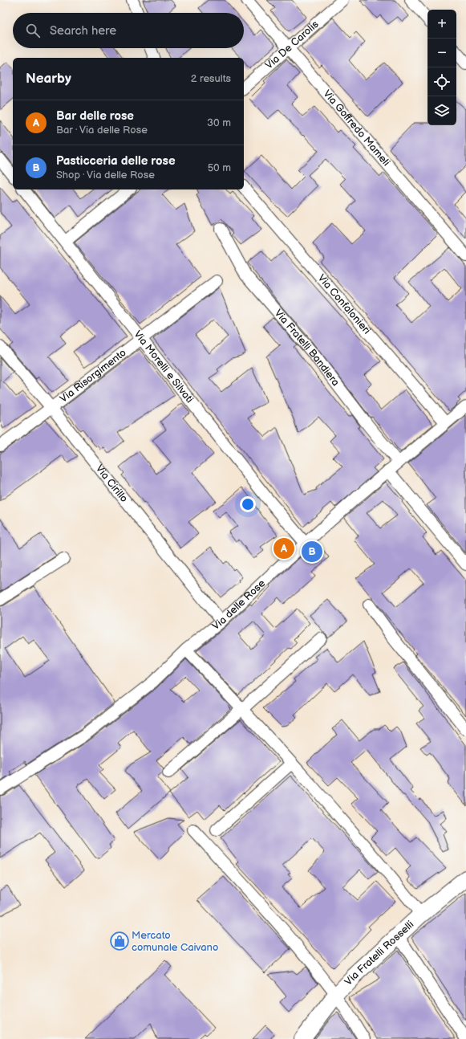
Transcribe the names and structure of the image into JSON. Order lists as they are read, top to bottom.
{
  "streets": {
    "main road": ["Via Fratelli Rosselli"],
    "street": [
      "Via De Carolis",
      "Via Goffredo Mameli",
      "Via Confalonieri",
      "Via Fratelli Bandiera",
      "Via Morelli e Silvati",
      "Via Risorgimento",
      "Via Cirillo",
      "Via delle Rose"
    ]
  },
  "crossings": [
    ["Via De Carolis", "Via Goffredo Mameli"],
    ["Via Confalonieri", "Via delle Rose"],
    ["Via Fratelli Bandiera", "Via delle Rose"],
    ["Via Morelli e Silvati", "Via Risorgimento"],
    ["Via Morelli e Silvati", "Via delle Rose"],
    ["Via Risorgimento", "Via Cirillo"],
    ["Via Cirillo", "Via delle Rose"]
  ],
  "places": {
    "shop": ["Mercato comunale Caivano"]
  },
  "page": {
    "map_buttons": ["+", "−"],
    "search": "Search here",
    "heading": ["Nearby", "2 results"],
    "list": [
      {
        "mark": "A",
        "name": "Bar delle rose",
        "note": "Bar · Via delle Rose",
        "value": "30 m"
      },
      {
        "mark": "B",
        "name": "Pasticceria delle rose",
        "note": "Shop · Via delle Rose",
        "value": "50 m"
      }
    ],
    "pins": ["A", "B"]
  }
}
